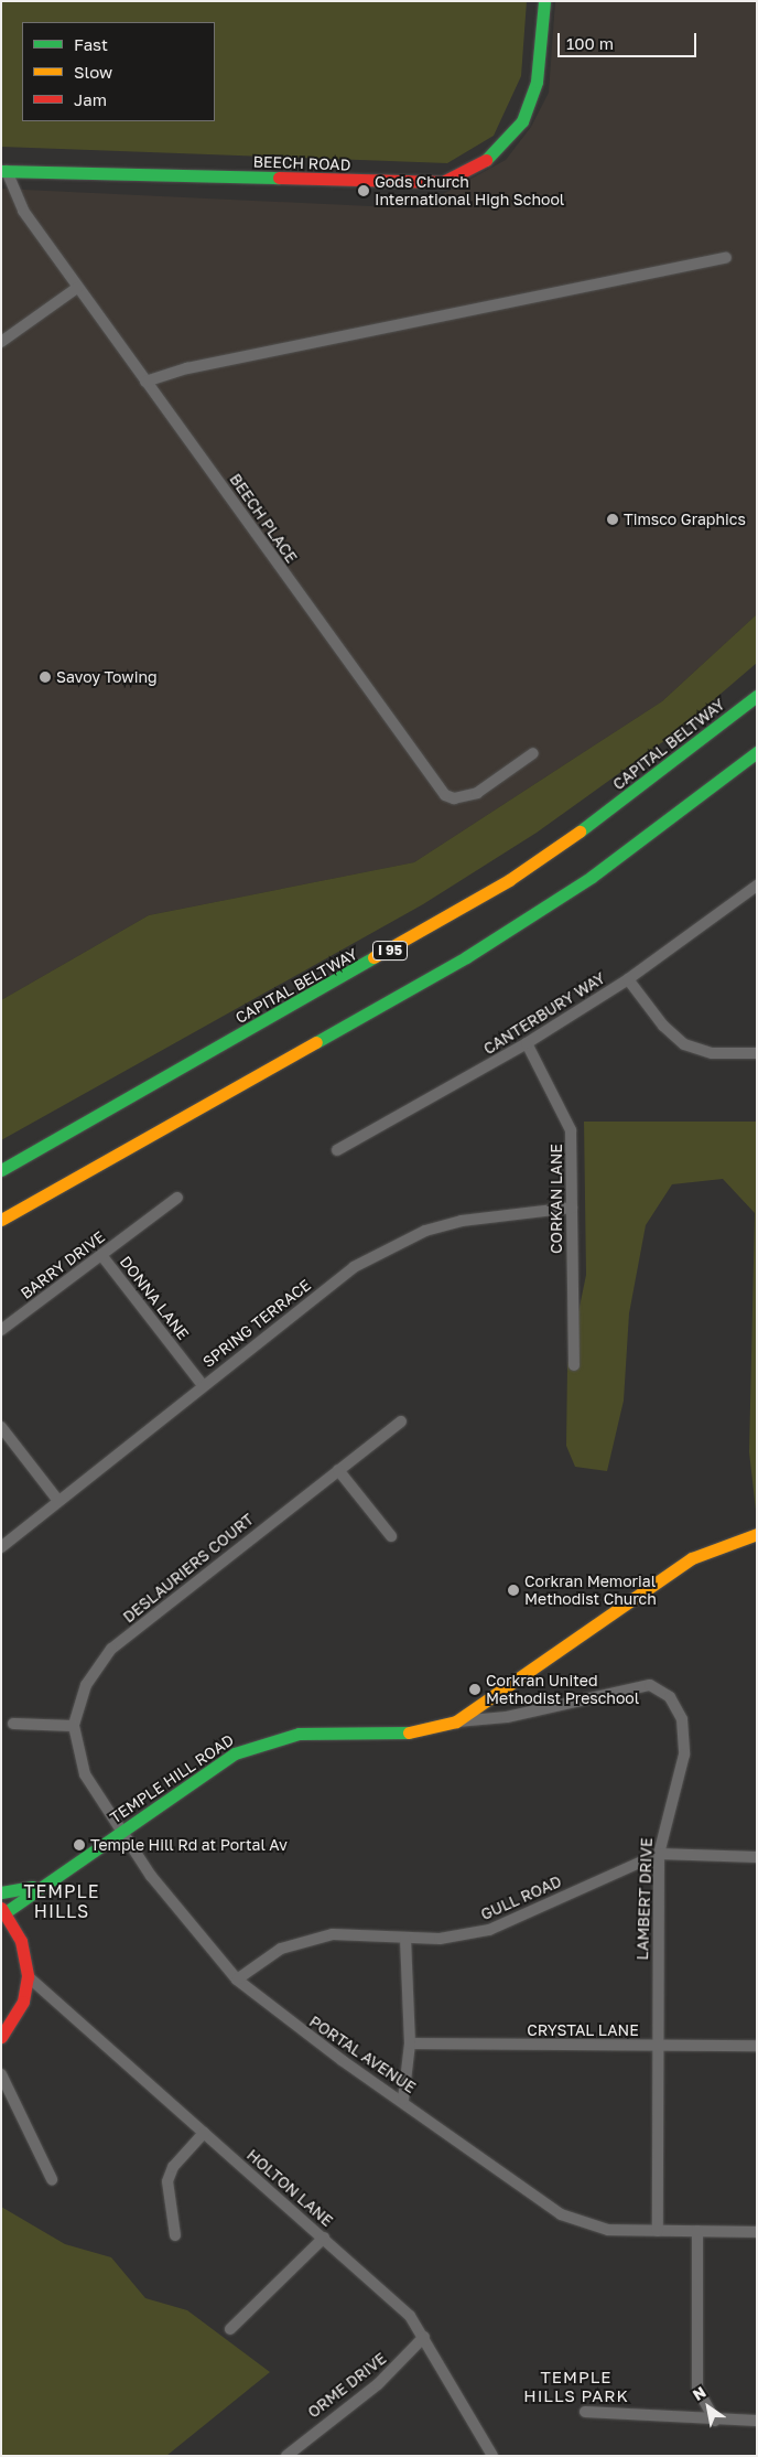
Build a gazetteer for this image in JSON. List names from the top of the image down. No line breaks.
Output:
{"streets":{"main road":["BEECH ROAD","CAPITAL BELTWAY","I 95","TEMPLE HILL ROAD"],"street":["BEECH PLACE","CANTERBURY WAY","CORKAN LANE","BARRY DRIVE","DONNA LANE","SPRING TERRACE","DESLAURIERS COURT","GULL ROAD","LAMBERT DRIVE","CRYSTAL LANE","PORTAL AVENUE","HOLTON LANE","ORME DRIVE"]},"crossings":[["BEECH ROAD","BEECH PLACE"],["CANTERBURY WAY","CORKAN LANE"],["CORKAN LANE","SPRING TERRACE"],["BARRY DRIVE","DONNA LANE"],["DONNA LANE","SPRING TERRACE"],["DESLAURIERS COURT","PORTAL AVENUE"],["TEMPLE HILL ROAD","LAMBERT DRIVE"],["TEMPLE HILL ROAD","PORTAL AVENUE"],["GULL ROAD","LAMBERT DRIVE"],["GULL ROAD","PORTAL AVENUE"],["LAMBERT DRIVE","CRYSTAL LANE"],["LAMBERT DRIVE","PORTAL AVENUE"],["HOLTON LANE","ORME DRIVE"]],"districts":["TEMPLE HILLS","TEMPLE HILLS PARK"],"places":["Gods Church International High School","Timsco Graphics","Savoy Towing","Corkran Memorial Methodist Church","Corkran United Methodist Preschool","Temple Hill Rd at Portal Av"],"legend":["Fast","Slow","Jam"],"scale_bar":"100 m","north":"top left"}
